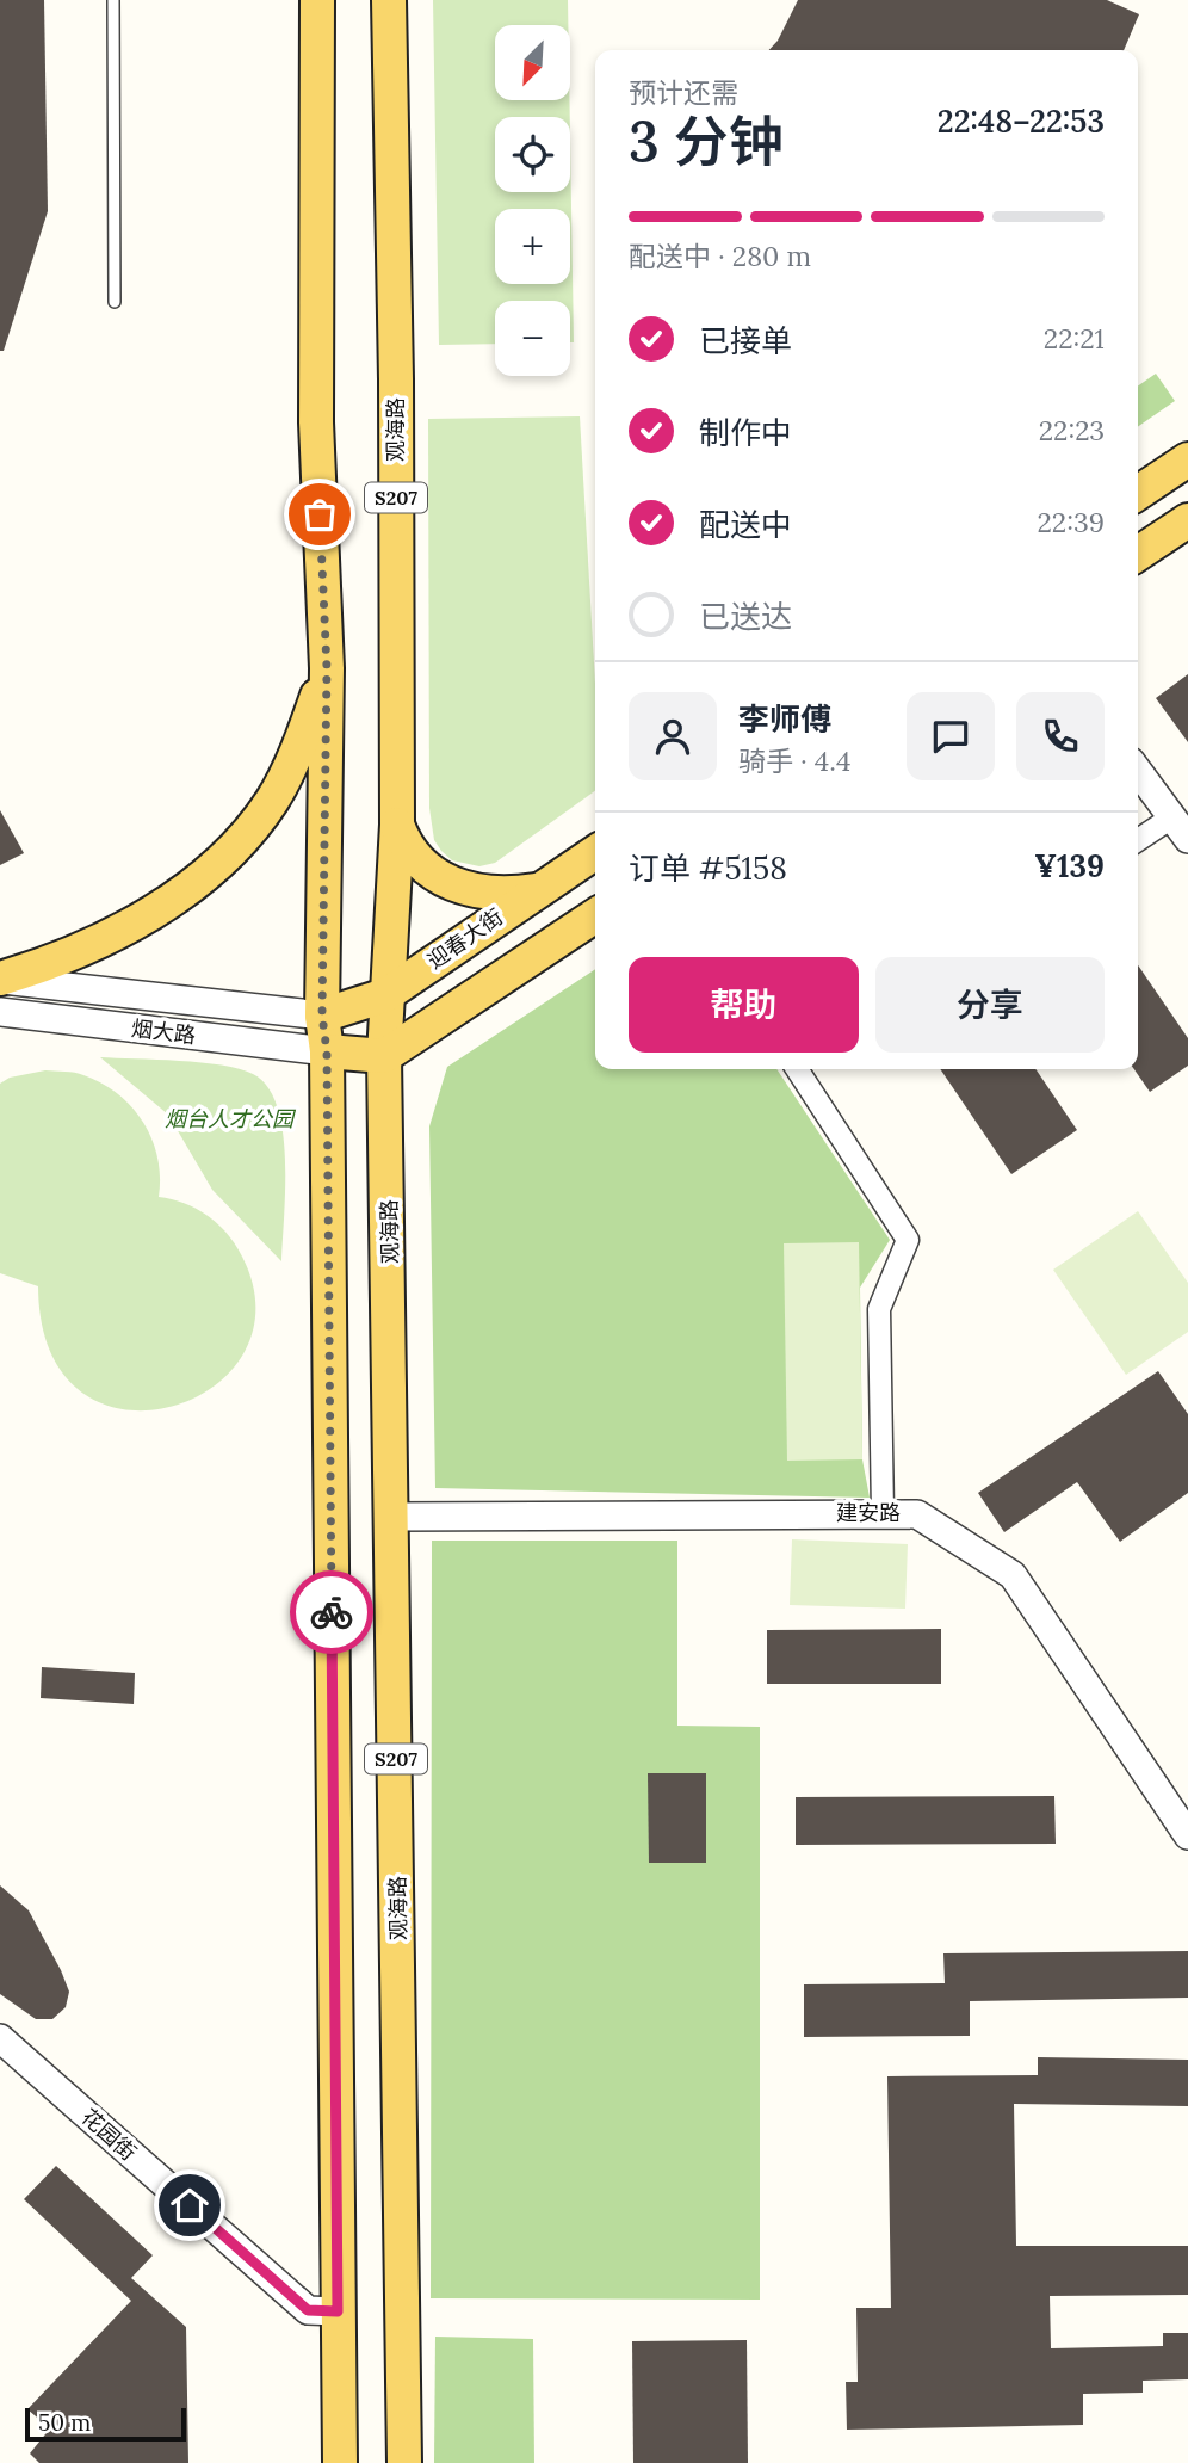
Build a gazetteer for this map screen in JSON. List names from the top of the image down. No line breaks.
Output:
{"streets":{"main road":["观海路","S207","迎春大街"],"street":["烟大路","建安路","花园街"]},"crossings":[["观海路","迎春大街"],["观海路","建安路"],["迎春大街","烟大路"]],"parks":["烟台人才公园"],"scale_bar":"50 m","north":"bottom left","page":{"map_buttons":["+","−"],"heading":["3 分钟","预计还需","22:48–22:53"],"panel":["李师傅","骑手 · 4.4","订单 #5158","¥139"],"bar":"配送中 · 280 m","list":[["已接单","22:21"],["制作中","22:23"],["配送中","22:39"],"已送达"],"buttons":["帮助","分享"],"scale":"50 m"}}
